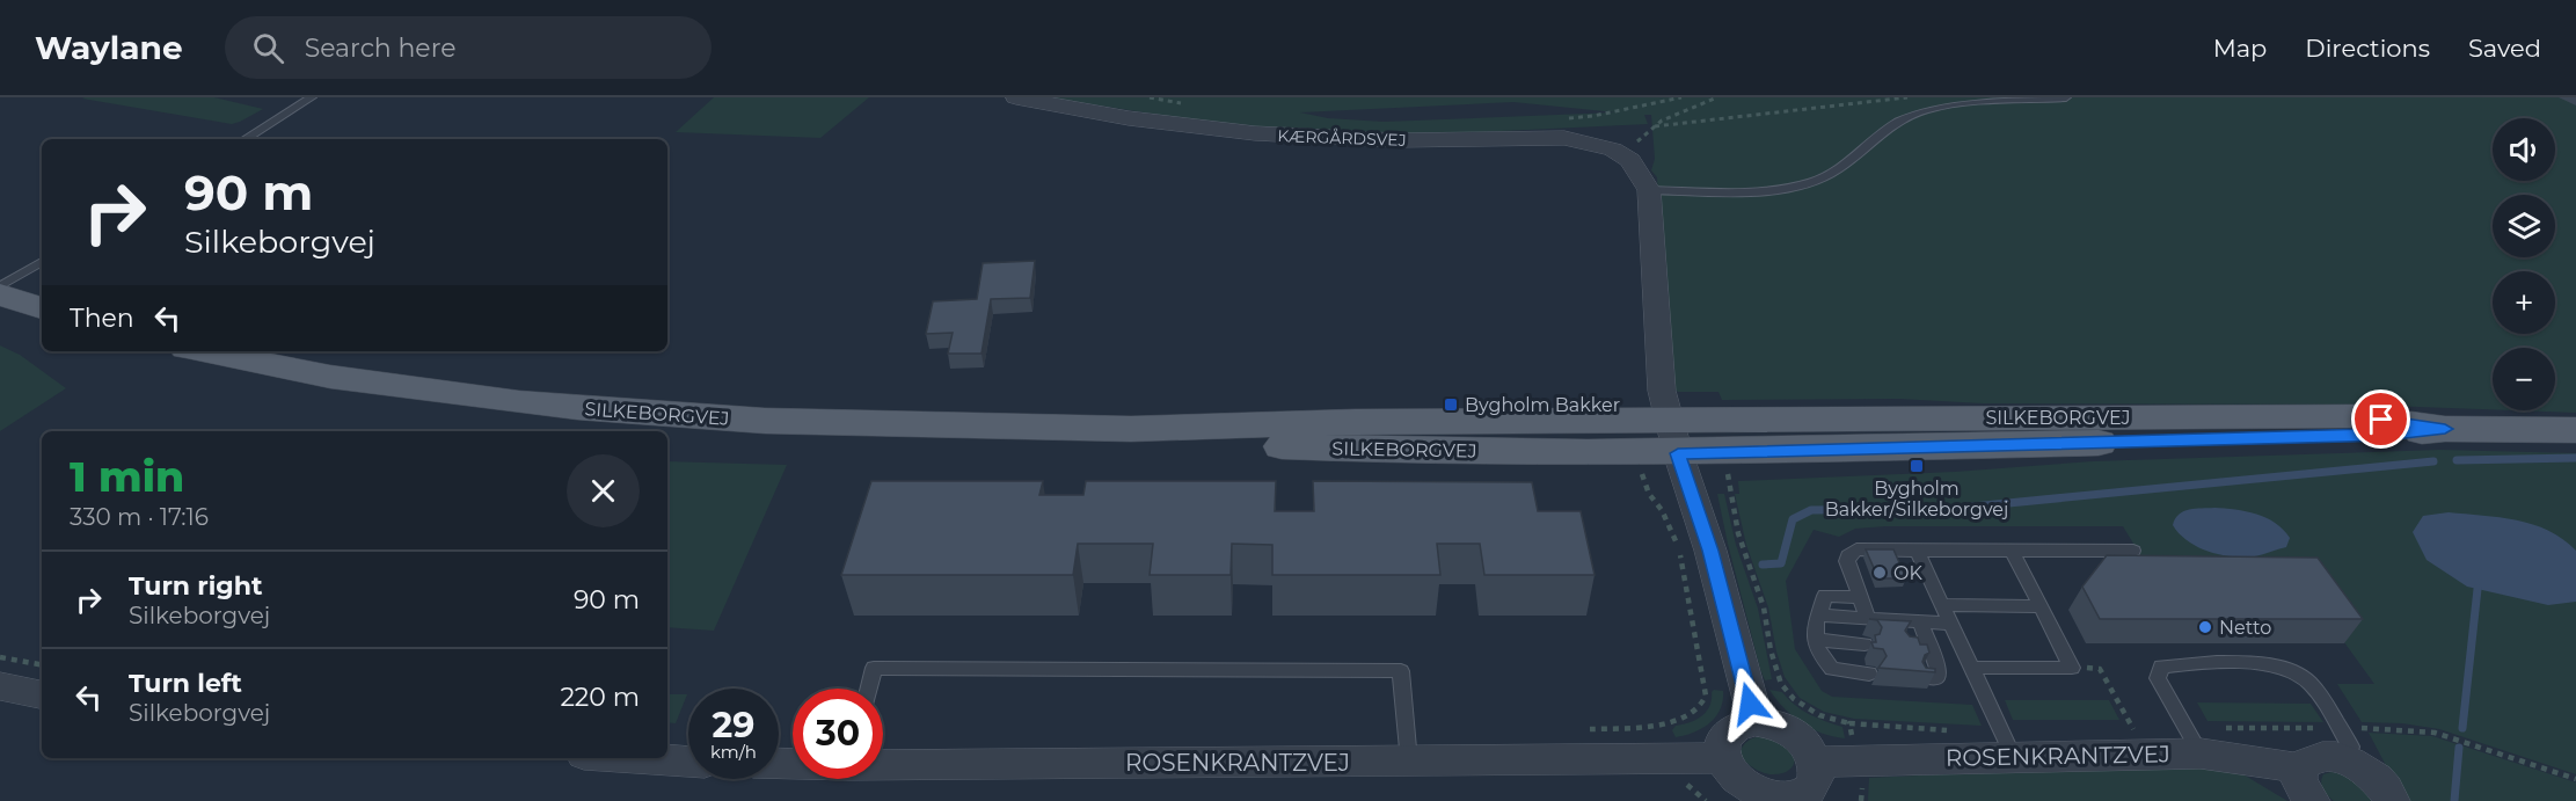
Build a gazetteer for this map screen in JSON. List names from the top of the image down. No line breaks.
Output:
{"streets":{"main road":["SILKEBORGVEJ"],"street":["KÆRGÅRDSVEJ","ROSENKRANTZVEJ"]},"places":{"transit":["Bygholm Bakker","Bygholm Bakker/Silkeborgvej"],"other":["OK","Netto"]},"page":{"header":"Waylane","search":"Search here","nav":["Map","Directions","Saved"],"map_buttons":["+","−"],"turn":["90 m","Silkeborgvej"],"then":"Then","heading":["1 min","330 m · 17:16"],"list":[{"name":"Turn right","note":"Silkeborgvej","value":"90 m"},{"name":"Turn left","note":"Silkeborgvej","value":"220 m"}],"speed":"29 km/h","limit":"30"}}
